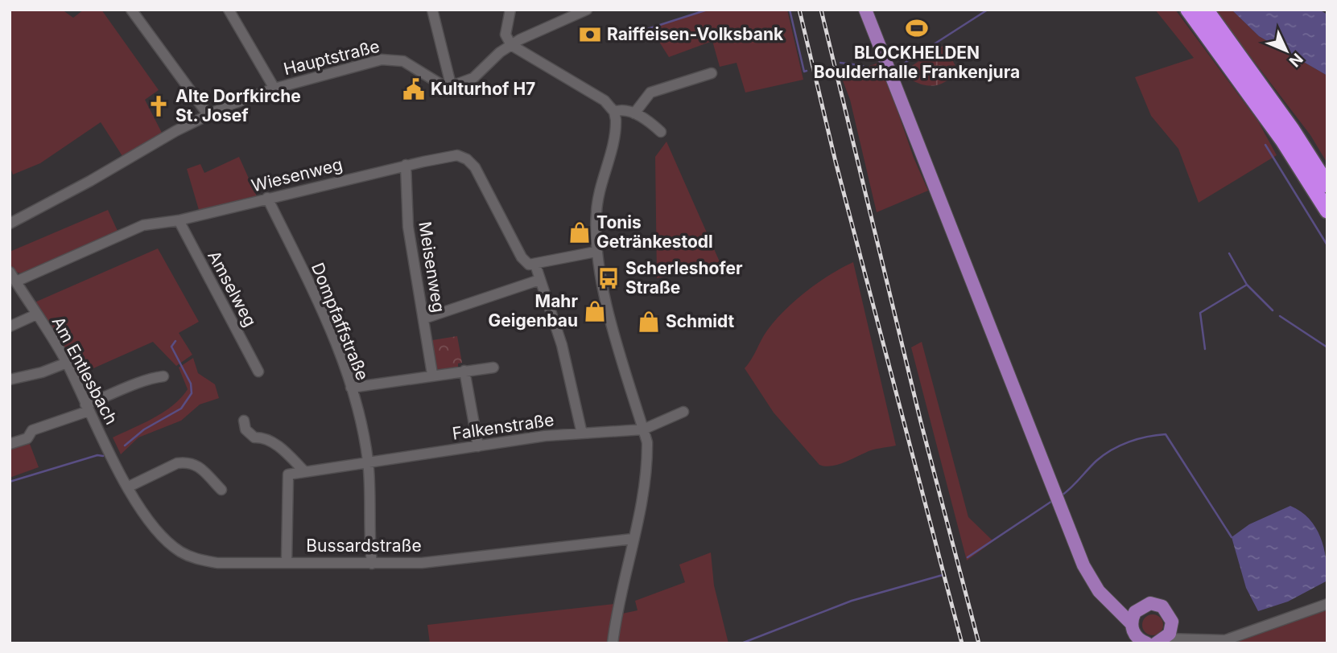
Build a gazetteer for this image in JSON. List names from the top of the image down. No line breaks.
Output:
{"streets":{"street":["Hauptstraße","Wiesenweg","Meisenweg","Amselweg","Dompfaffstraße","Am Entlesbach","Falkenstraße","Bussardstraße"]},"crossings":[["Wiesenweg","Meisenweg"],["Wiesenweg","Amselweg"],["Wiesenweg","Dompfaffstraße"],["Wiesenweg","Am Entlesbach"],["Dompfaffstraße","Falkenstraße"],["Dompfaffstraße","Bussardstraße"],["Am Entlesbach","Bussardstraße"]],"places":{"sports":["BLOCKHELDEN Boulderhalle Frankenjura"],"bank":["Raiffeisen-Volksbank"],"public building":["Kulturhof H7"],"church":["Alte Dorfkirche St. Josef"],"shop":["Tonis Getränkestodl","Mahr Geigenbau","Schmidt"],"bus stop":["Scherleshofer Straße"]},"north":"bottom right"}
